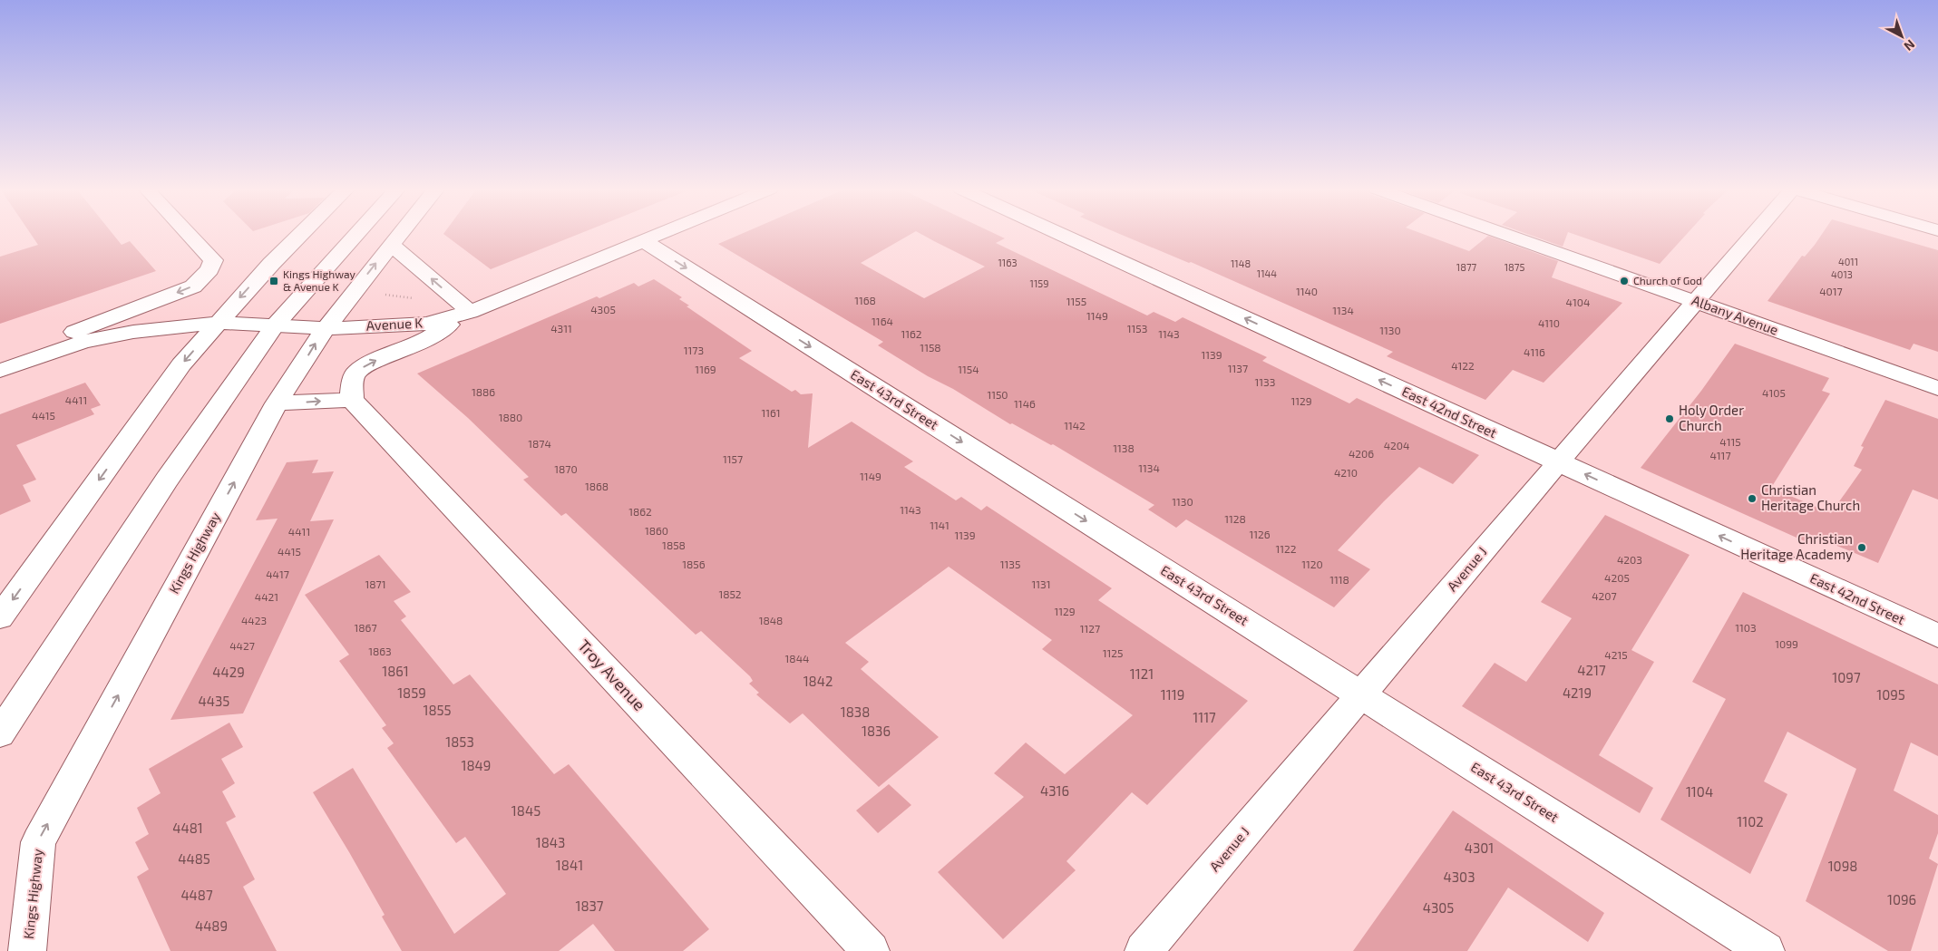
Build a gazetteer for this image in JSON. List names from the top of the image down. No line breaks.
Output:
{"streets":{"street":["Albany Avenue","Avenue K","East 43rd Street","East 42nd Street","Kings Highway","Avenue J","Troy Avenue"]},"crossings":[["Albany Avenue","Avenue J"],["Avenue K","East 43rd Street"],["Avenue K","Kings Highway"],["East 43rd Street","Avenue J"],["East 42nd Street","Avenue J"]],"one_way":["East 43rd Street","East 42nd Street"],"places":{"transit":["Kings Highway & Avenue K"],"other":["Church of God","Holy Order Church","Christian Heritage Church","Christian Heritage Academy"]},"house_numbers":["4011","1163","1148","1877","1875","1144","4013","1159","1140","4017","1168","1155","4104","4305","1134","1149","1164","4110","4311","1153","1130","1162","1143","1158","1173","4116","1139","4122","1137","1169","1154","1133","1886","4105","1150","4411","1129","1146","1161","4415","1880","1142","4115","1874","4204","1138","4206","4117","1157","1134","1870","4210","1149","1868","1130","1143","1862","1128","1141","1860","4411","1126","1139","1858","1122","4415","4203","1856","1135","1120","4417","4205","1118","1871","1131","1852","4207","4421","1129","4423","1848","1867","1103","1127","1099","4427","1863","1125","4215","1844","4217","1861","4429","1121","1097","1842","1859","4219","1119","1095","4435","1855","1838","1117","1836","1853","1849","4316","1104","1845","1102","4481","1843","4301","4485","1841","1098","4303","4487","1096","1837","4305","4489"],"north":"bottom right"}
